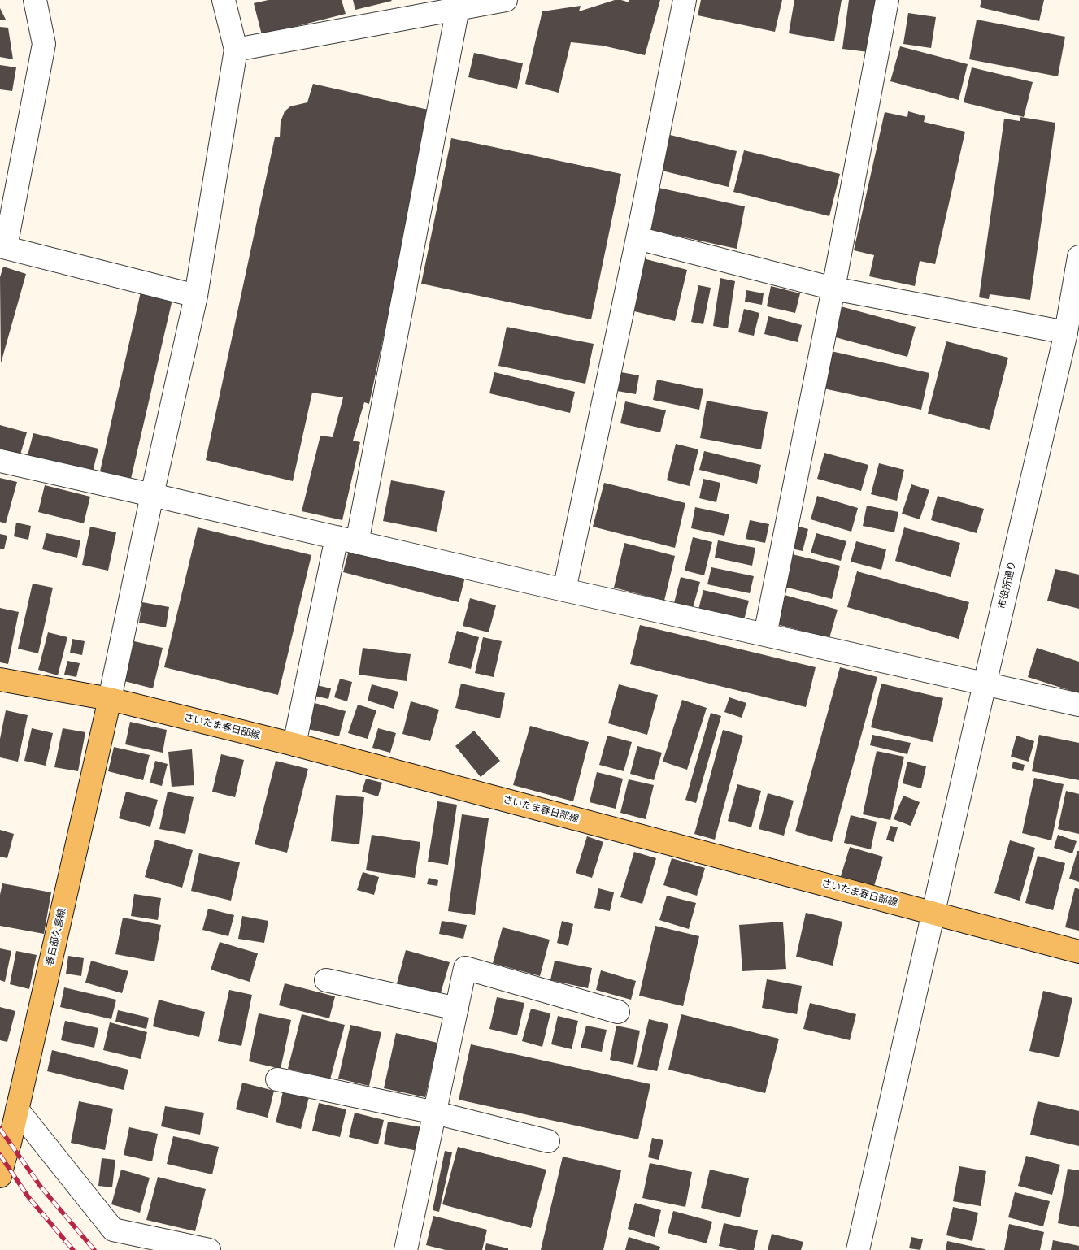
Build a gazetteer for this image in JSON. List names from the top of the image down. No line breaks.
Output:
{"streets":{"main road":["さいたま春日部線","春日部久喜線"],"street":["市役所通り"]},"crossings":[["市役所通り","さいたま春日部線"],["さいたま春日部線","春日部久喜線"]]}
